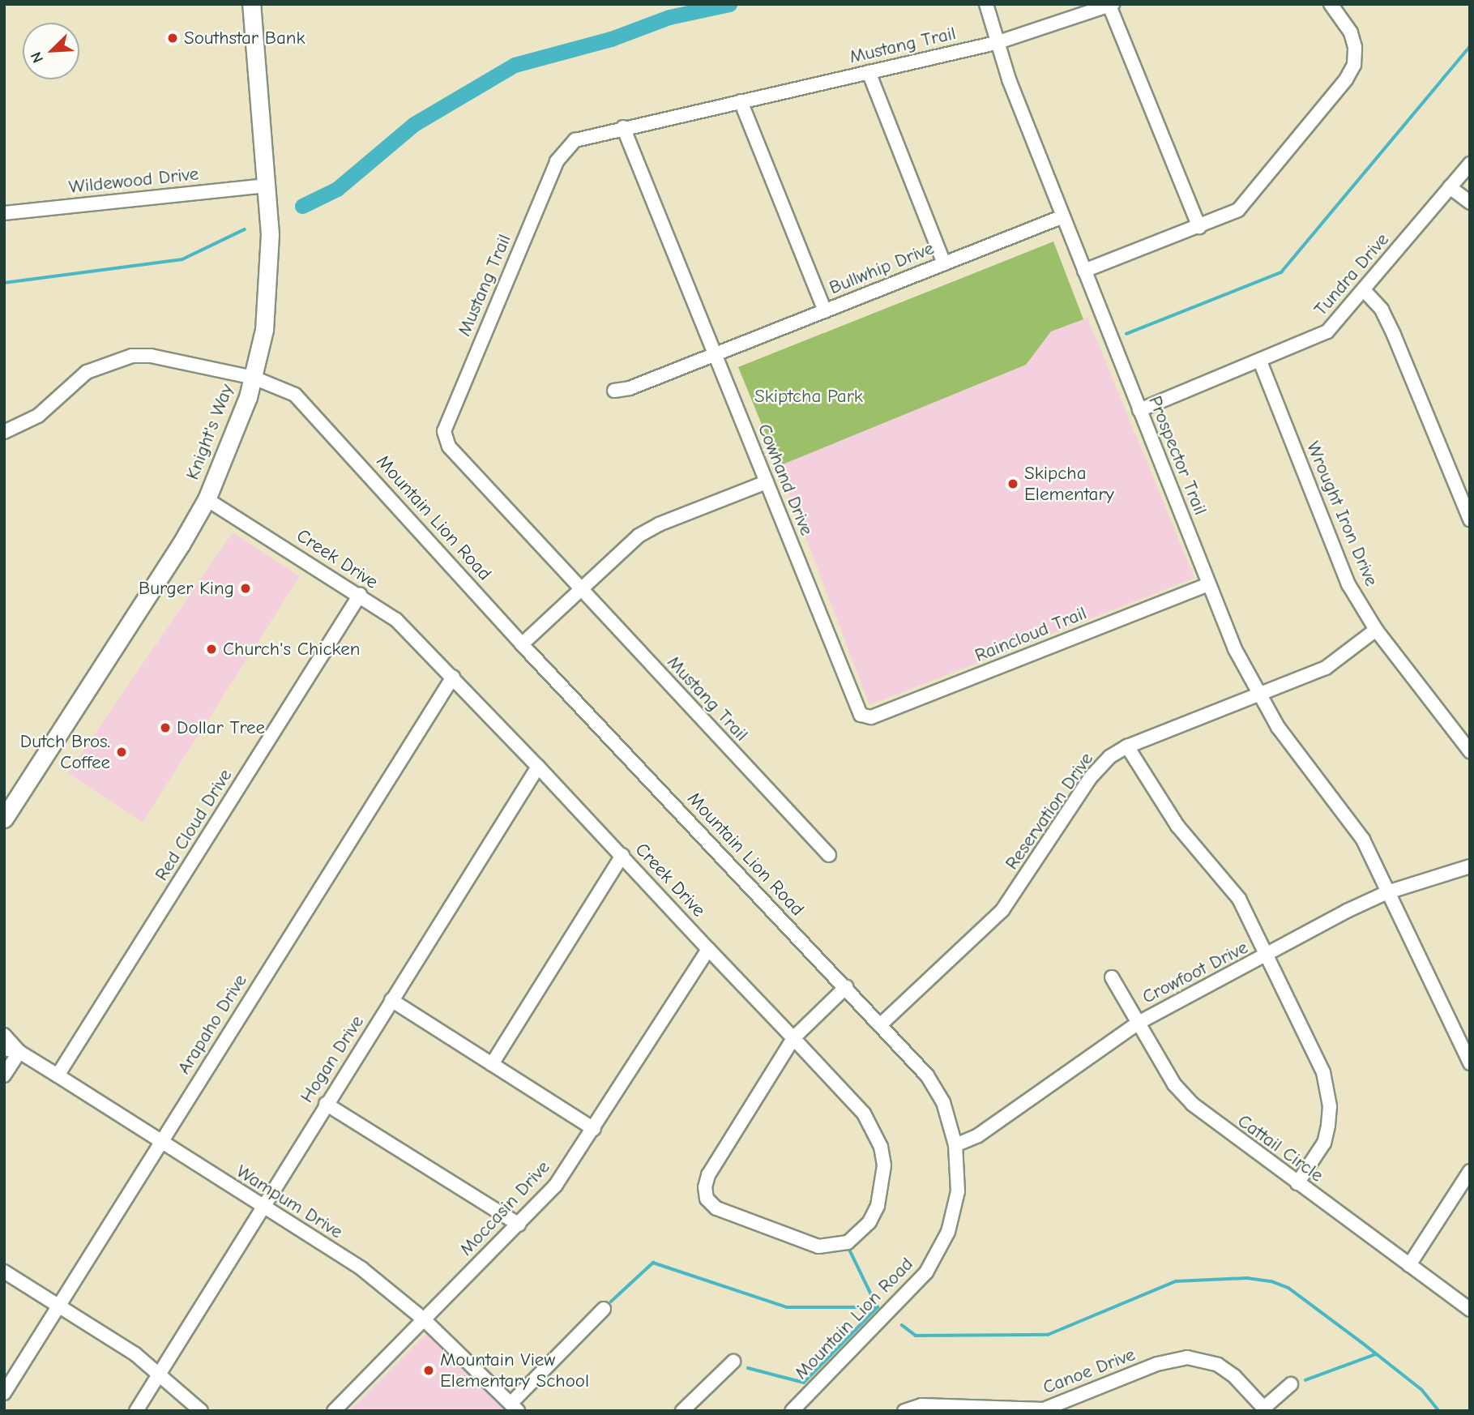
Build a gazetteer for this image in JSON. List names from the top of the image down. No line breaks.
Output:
{"streets":{"main road":["Knight's Way"],"street":["Mustang Trail","Wildewood Drive","Bullwhip Drive","Tundra Drive","Prospector Trail","Cowhand Drive","Wrought Iron Drive","Mountain Lion Road","Creek Drive","Raincloud Trail","Reservation Drive","Red Cloud Drive","Crowfoot Drive","Arapaho Drive","Hogan Drive","Cattail Circle","Wampum Drive","Moccasin Drive","Canoe Drive"]},"crossings":[["Mustang Trail","Prospector Trail"],["Mustang Trail","Cowhand Drive"],["Wildewood Drive","Knight's Way"],["Bullwhip Drive","Prospector Trail"],["Bullwhip Drive","Cowhand Drive"],["Tundra Drive","Prospector Trail"],["Tundra Drive","Wrought Iron Drive"],["Knight's Way","Mountain Lion Road"],["Knight's Way","Creek Drive"],["Prospector Trail","Raincloud Trail"],["Prospector Trail","Reservation Drive"],["Prospector Trail","Crowfoot Drive"],["Cowhand Drive","Raincloud Trail"],["Wrought Iron Drive","Reservation Drive"],["Mountain Lion Road","Reservation Drive"],["Mountain Lion Road","Crowfoot Drive"],["Creek Drive","Red Cloud Drive"],["Creek Drive","Arapaho Drive"],["Creek Drive","Hogan Drive"],["Creek Drive","Moccasin Drive"],["Red Cloud Drive","Wampum Drive"],["Crowfoot Drive","Cattail Circle"],["Arapaho Drive","Wampum Drive"],["Hogan Drive","Wampum Drive"],["Wampum Drive","Moccasin Drive"]],"parks":["Skiptcha Park"],"places":["Southstar Bank","Skipcha Elementary","Burger King","Church's Chicken","Dollar Tree","Dutch Bros. Coffee","Mountain View Elementary School"],"north":"bottom left"}
